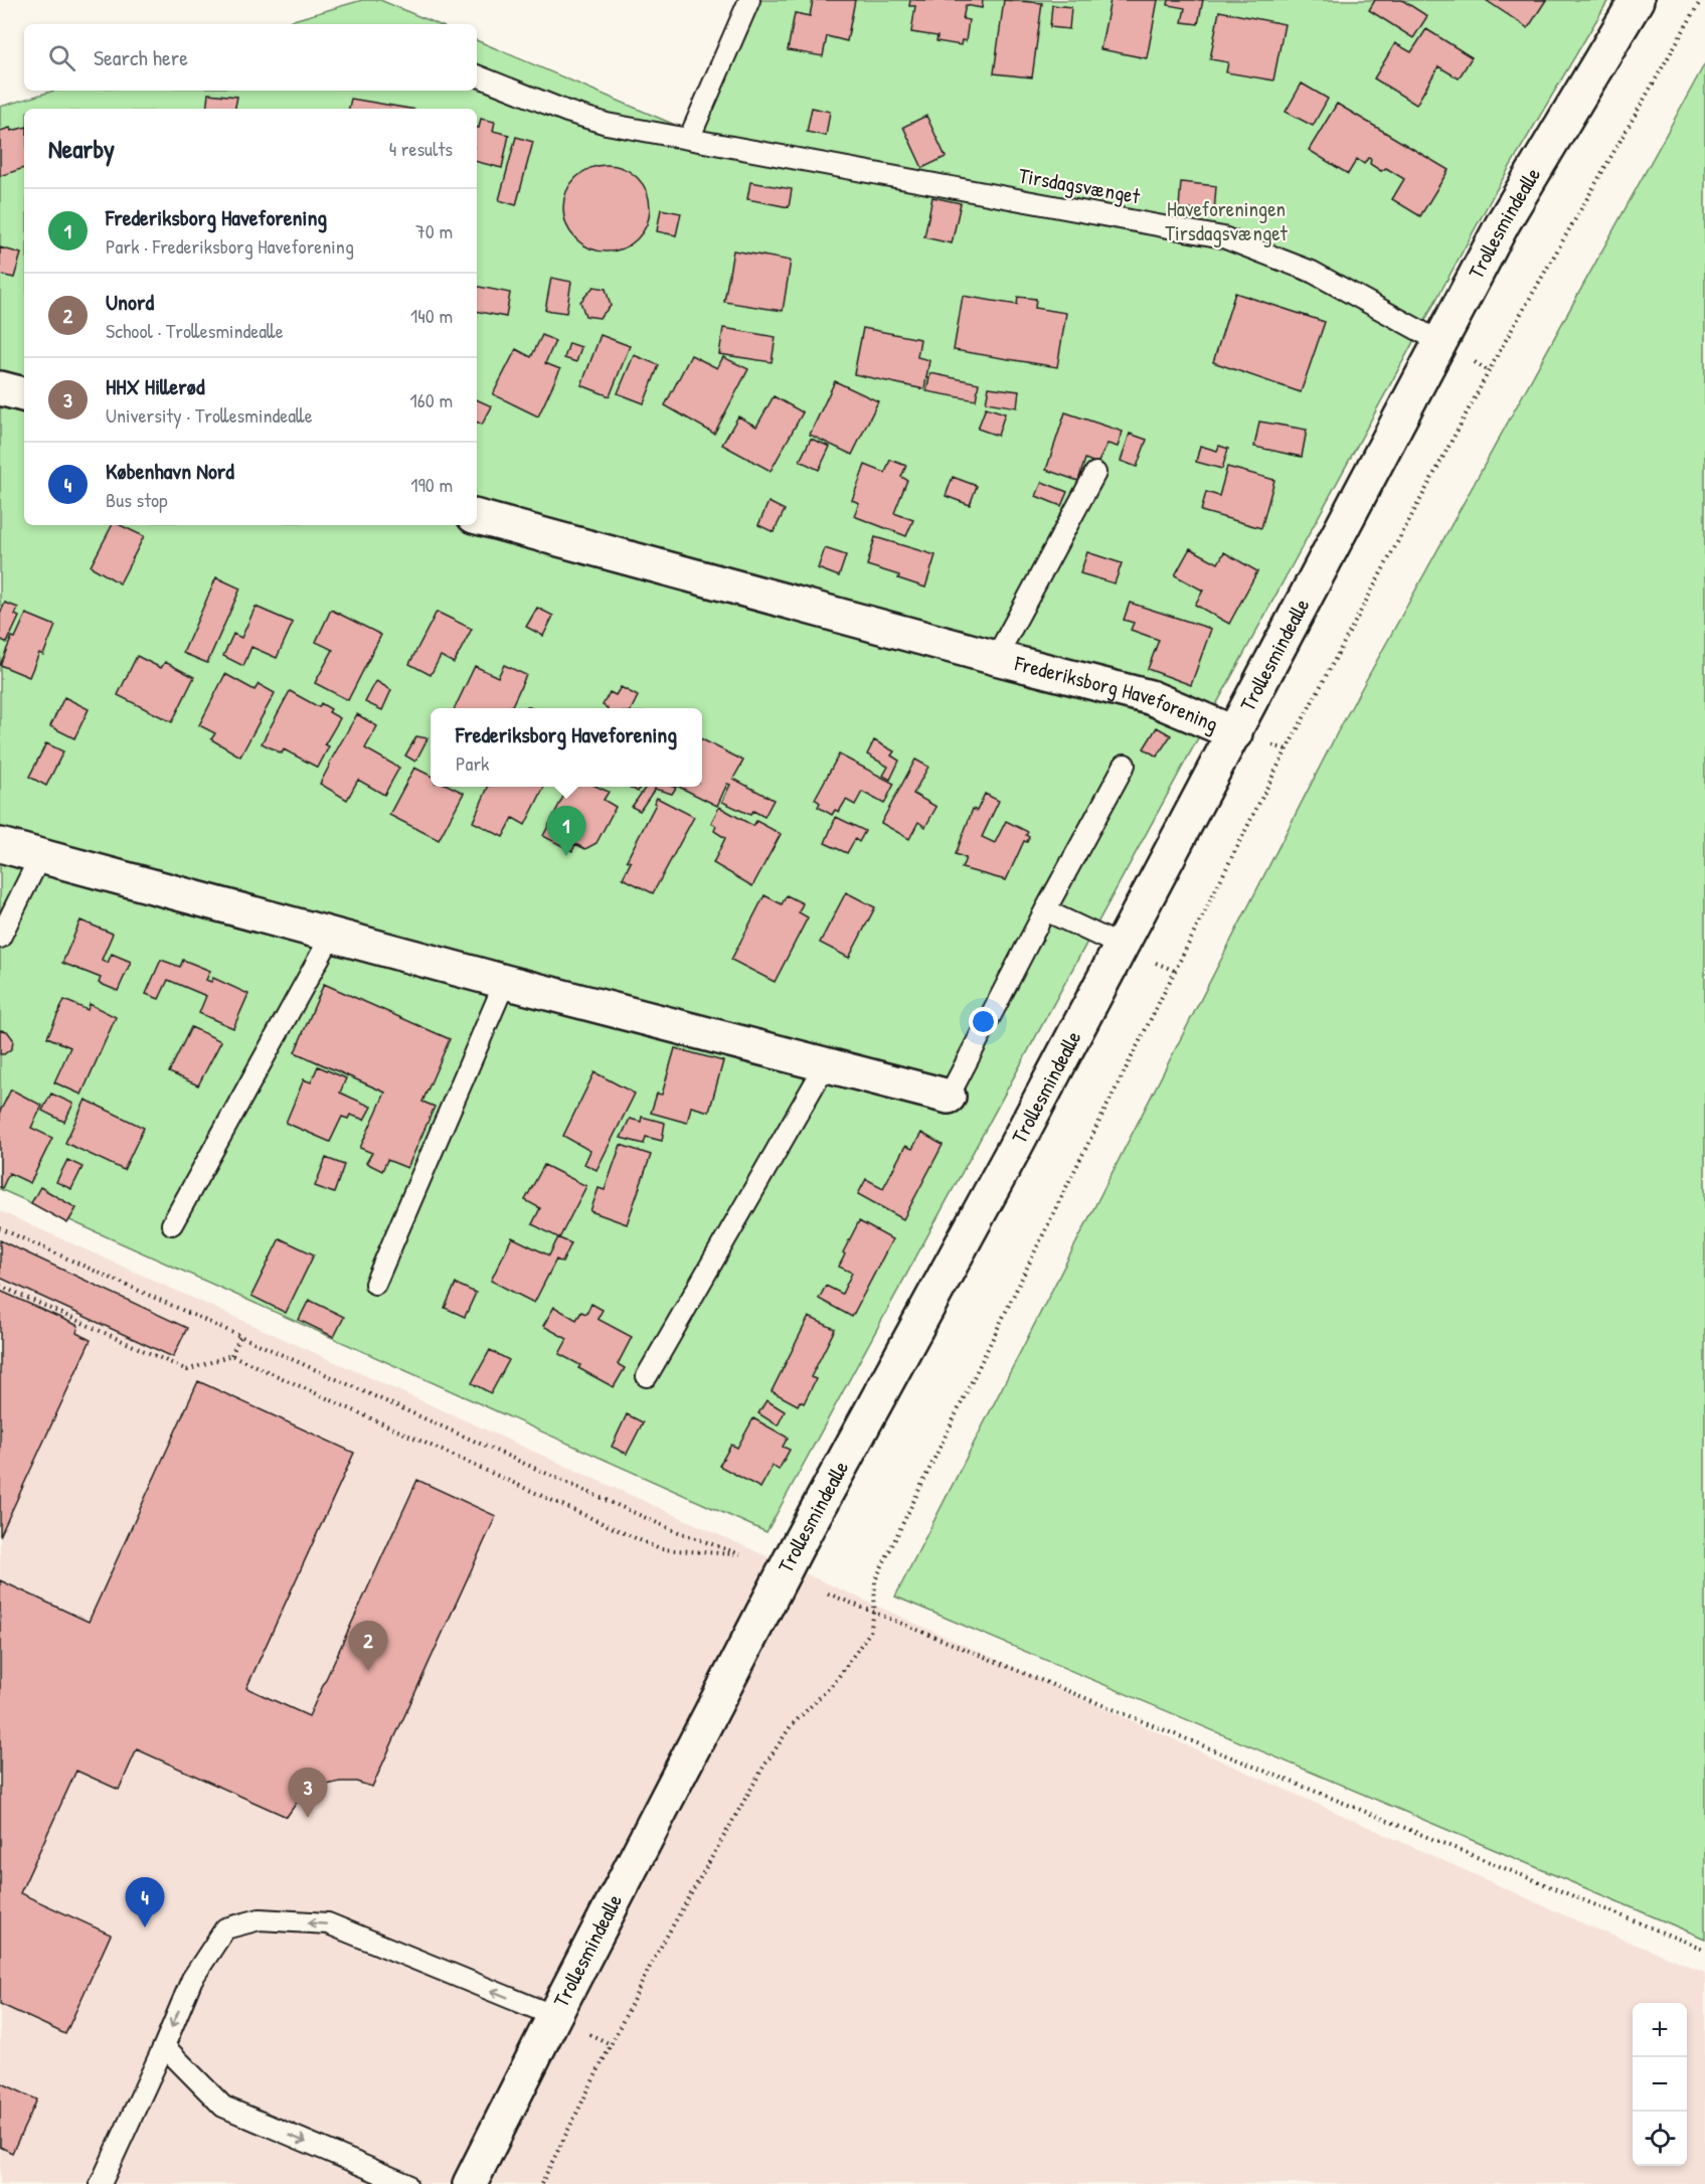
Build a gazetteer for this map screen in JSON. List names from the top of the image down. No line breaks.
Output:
{"streets":{"street":["Trollesmindealle","Frederiksborg Haveforening"],"lane":["Tirsdagsvænget"]},"crossings":[["Tirsdagsvænget","Trollesmindealle"],["Trollesmindealle","Frederiksborg Haveforening"]],"parks":["Haveforeningen Tirsdagsvænget"],"page":{"search":"Search here","heading":["Nearby","4 results"],"list":[{"mark":"1","name":"Frederiksborg Haveforening","note":"Park · Frederiksborg Haveforening","value":"70 m"},{"mark":"2","name":"Unord","note":"School · Trollesmindealle","value":"140 m"},{"mark":"3","name":"HHX Hillerød","note":"University · Trollesmindealle","value":"160 m"},{"mark":"4","name":"København Nord","note":"Bus stop","value":"190 m"}],"popup":["Frederiksborg Haveforening","Park"],"pins":["1","2","3","4"],"map_buttons":["+","−"]}}
